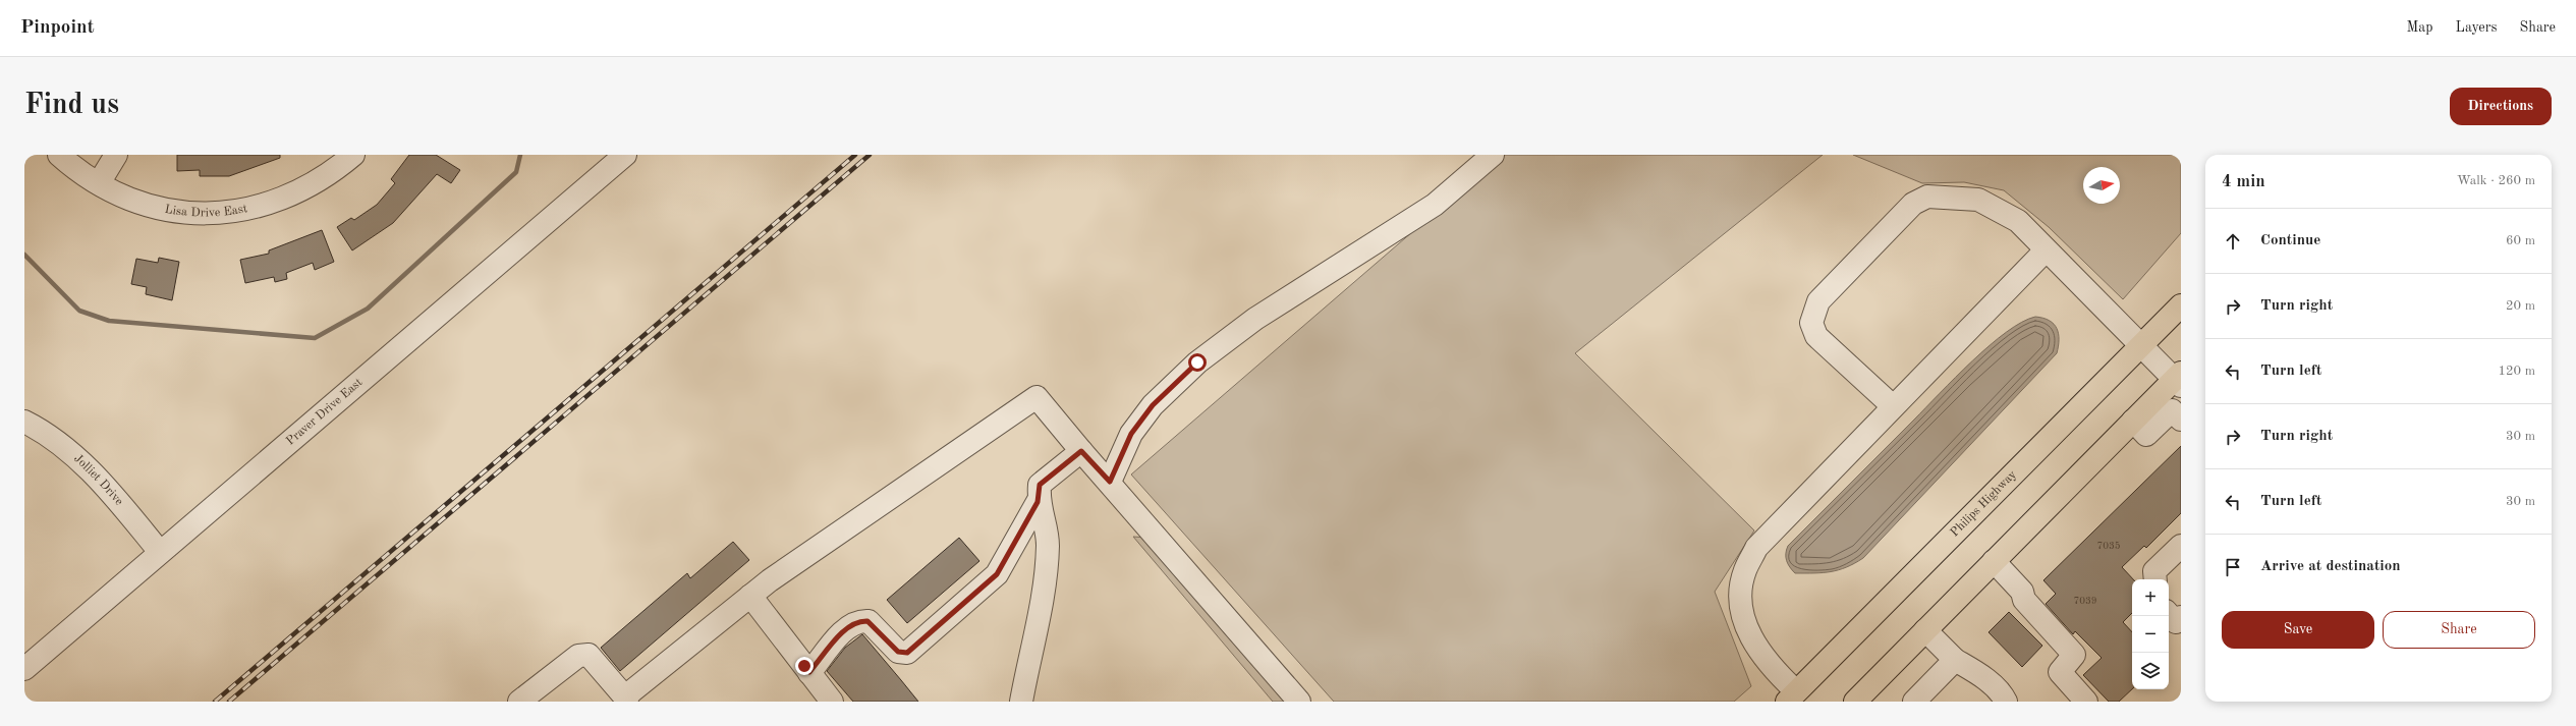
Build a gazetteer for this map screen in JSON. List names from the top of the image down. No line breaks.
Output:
{"streets":{"main road":["Philips Highway"],"street":["Lisa Drive East","Praver Drive East","Jolliet Drive"]},"crossings":[["Praver Drive East","Jolliet Drive"]],"house_numbers":["7035","7039"],"north":"right","page":{"header":"Pinpoint","nav":["Map","Layers","Share"],"buttons":["Directions",["Save","Share"]],"title":"Find us","heading":["4 min","Walk · 260 m"],"list":[["Continue","60 m"],["Turn right","20 m"],["Turn left","120 m"],["Turn right","30 m"],["Turn left","30 m"],"Arrive at destination"],"map_buttons":["+","−"]}}
